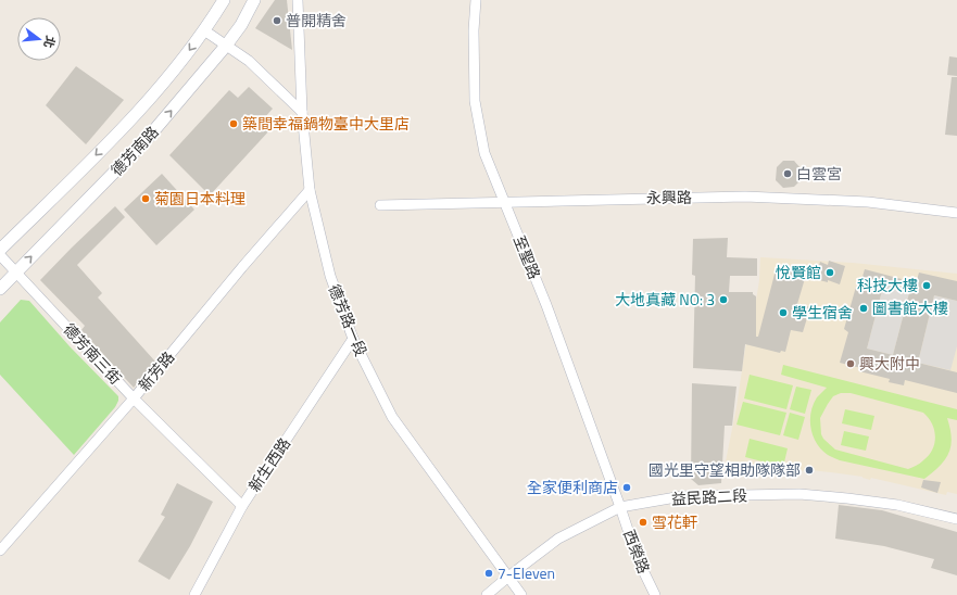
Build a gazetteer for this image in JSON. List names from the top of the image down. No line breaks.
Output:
{"streets":{"street":["德芳南路","永興路","至聖路","德芳路一段","德芳南三街","新芳路","新生西路","益民路二段","西榮路"]},"crossings":[["德芳南路","德芳南三街"],["永興路","至聖路"],["至聖路","益民路二段"],["至聖路","西榮路"],["德芳路一段","新芳路"],["德芳路一段","新生西路"],["德芳路一段","益民路二段"],["德芳南三街","新芳路"],["德芳南三街","新生西路"],["益民路二段","西榮路"]],"places":["普開精舍","築間幸福鍋物臺中大里店","白雲宮","菊園日本料理","悅賢館","科技大樓","大地真藏 NO: 3","圖書館大樓","學生宿舍","興大附中","國光里守望相助隊隊部","全家便利商店","雪花軒","7-Eleven"],"north":"right"}
